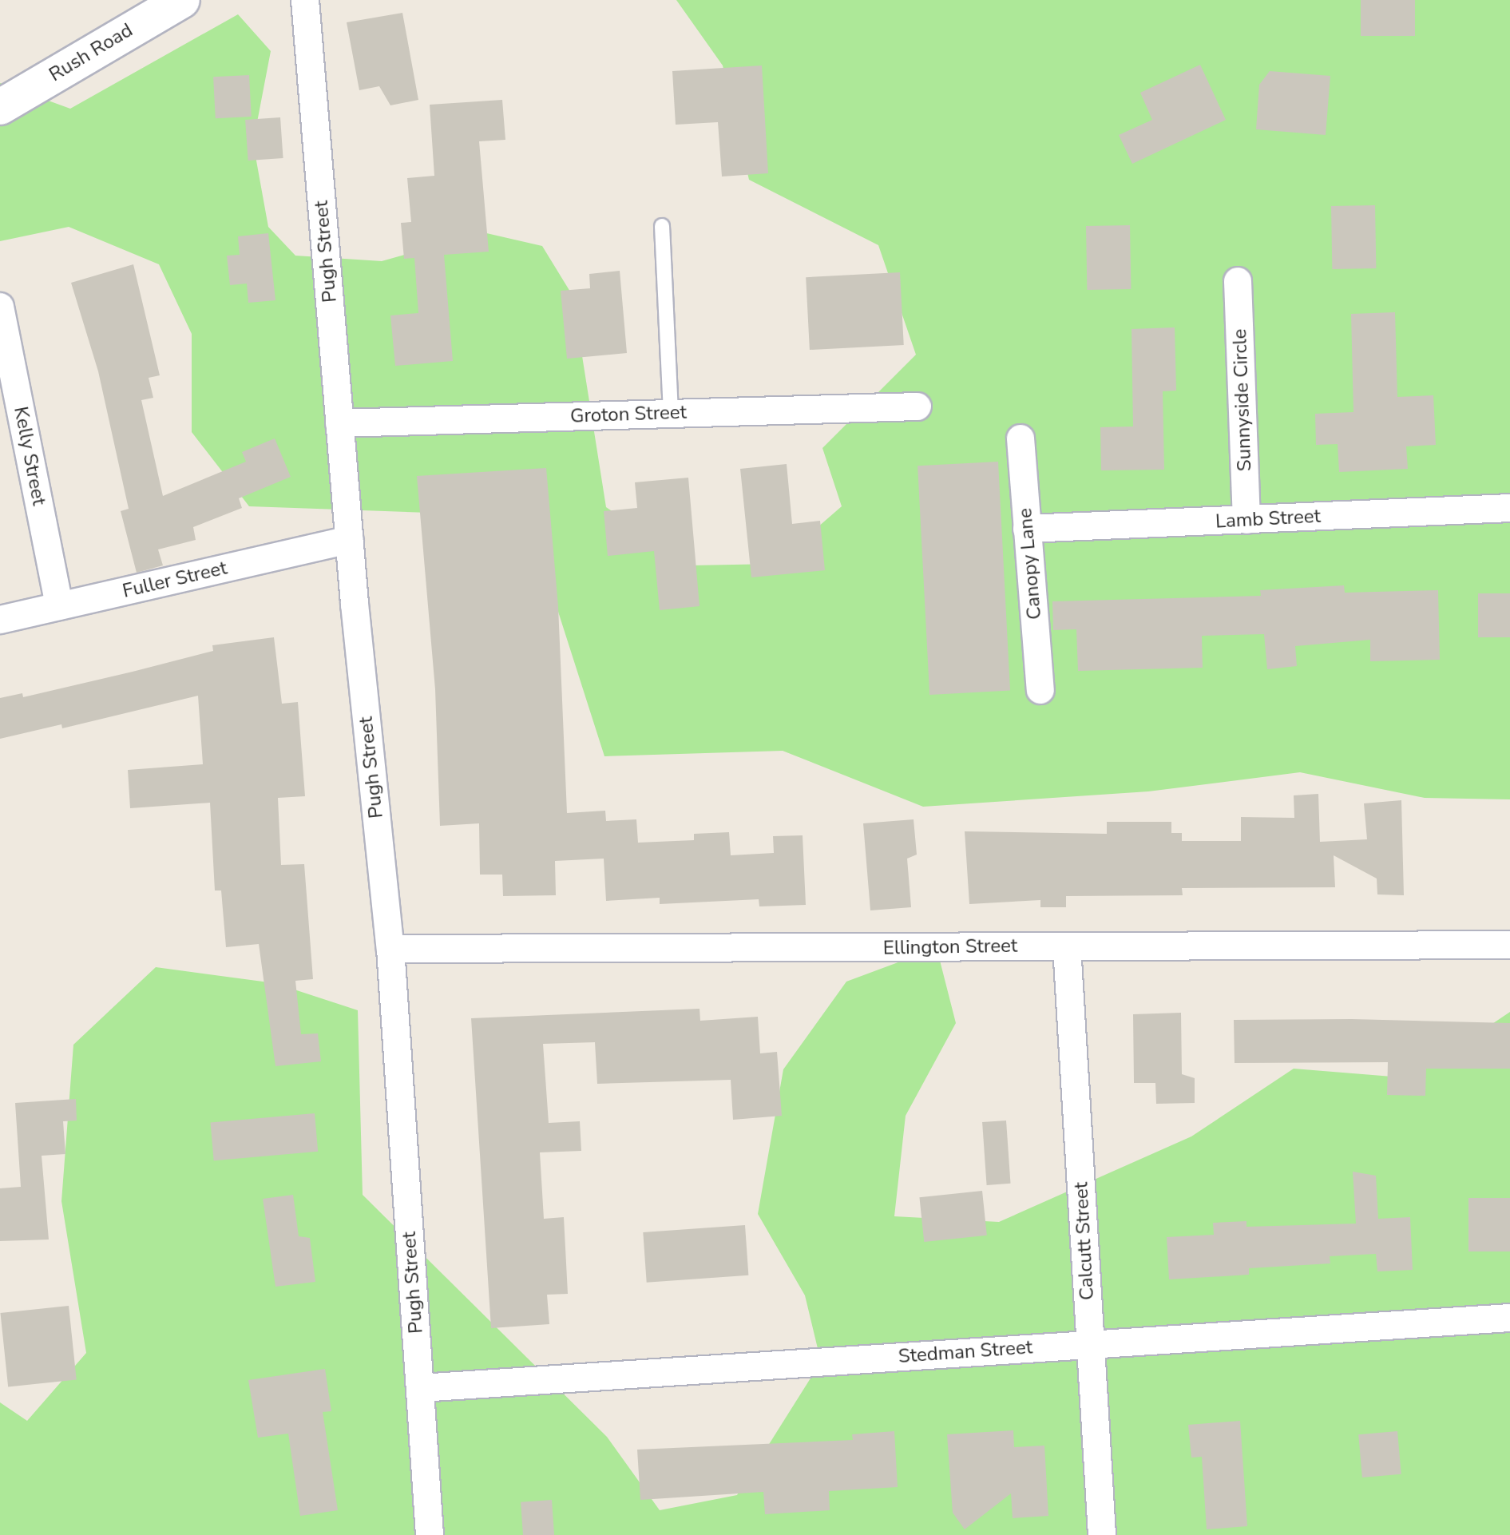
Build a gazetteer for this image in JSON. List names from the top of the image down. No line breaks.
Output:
{"streets":{"street":["Rush Road","Pugh Street","Sunnyside Circle","Groton Street","Kelly Street","Lamb Street","Canopy Lane","Fuller Street","Ellington Street","Calcutt Street","Stedman Street"]},"crossings":[["Pugh Street","Groton Street"],["Pugh Street","Fuller Street"],["Pugh Street","Ellington Street"],["Pugh Street","Stedman Street"],["Sunnyside Circle","Lamb Street"],["Kelly Street","Fuller Street"],["Lamb Street","Canopy Lane"],["Ellington Street","Calcutt Street"],["Calcutt Street","Stedman Street"]]}
